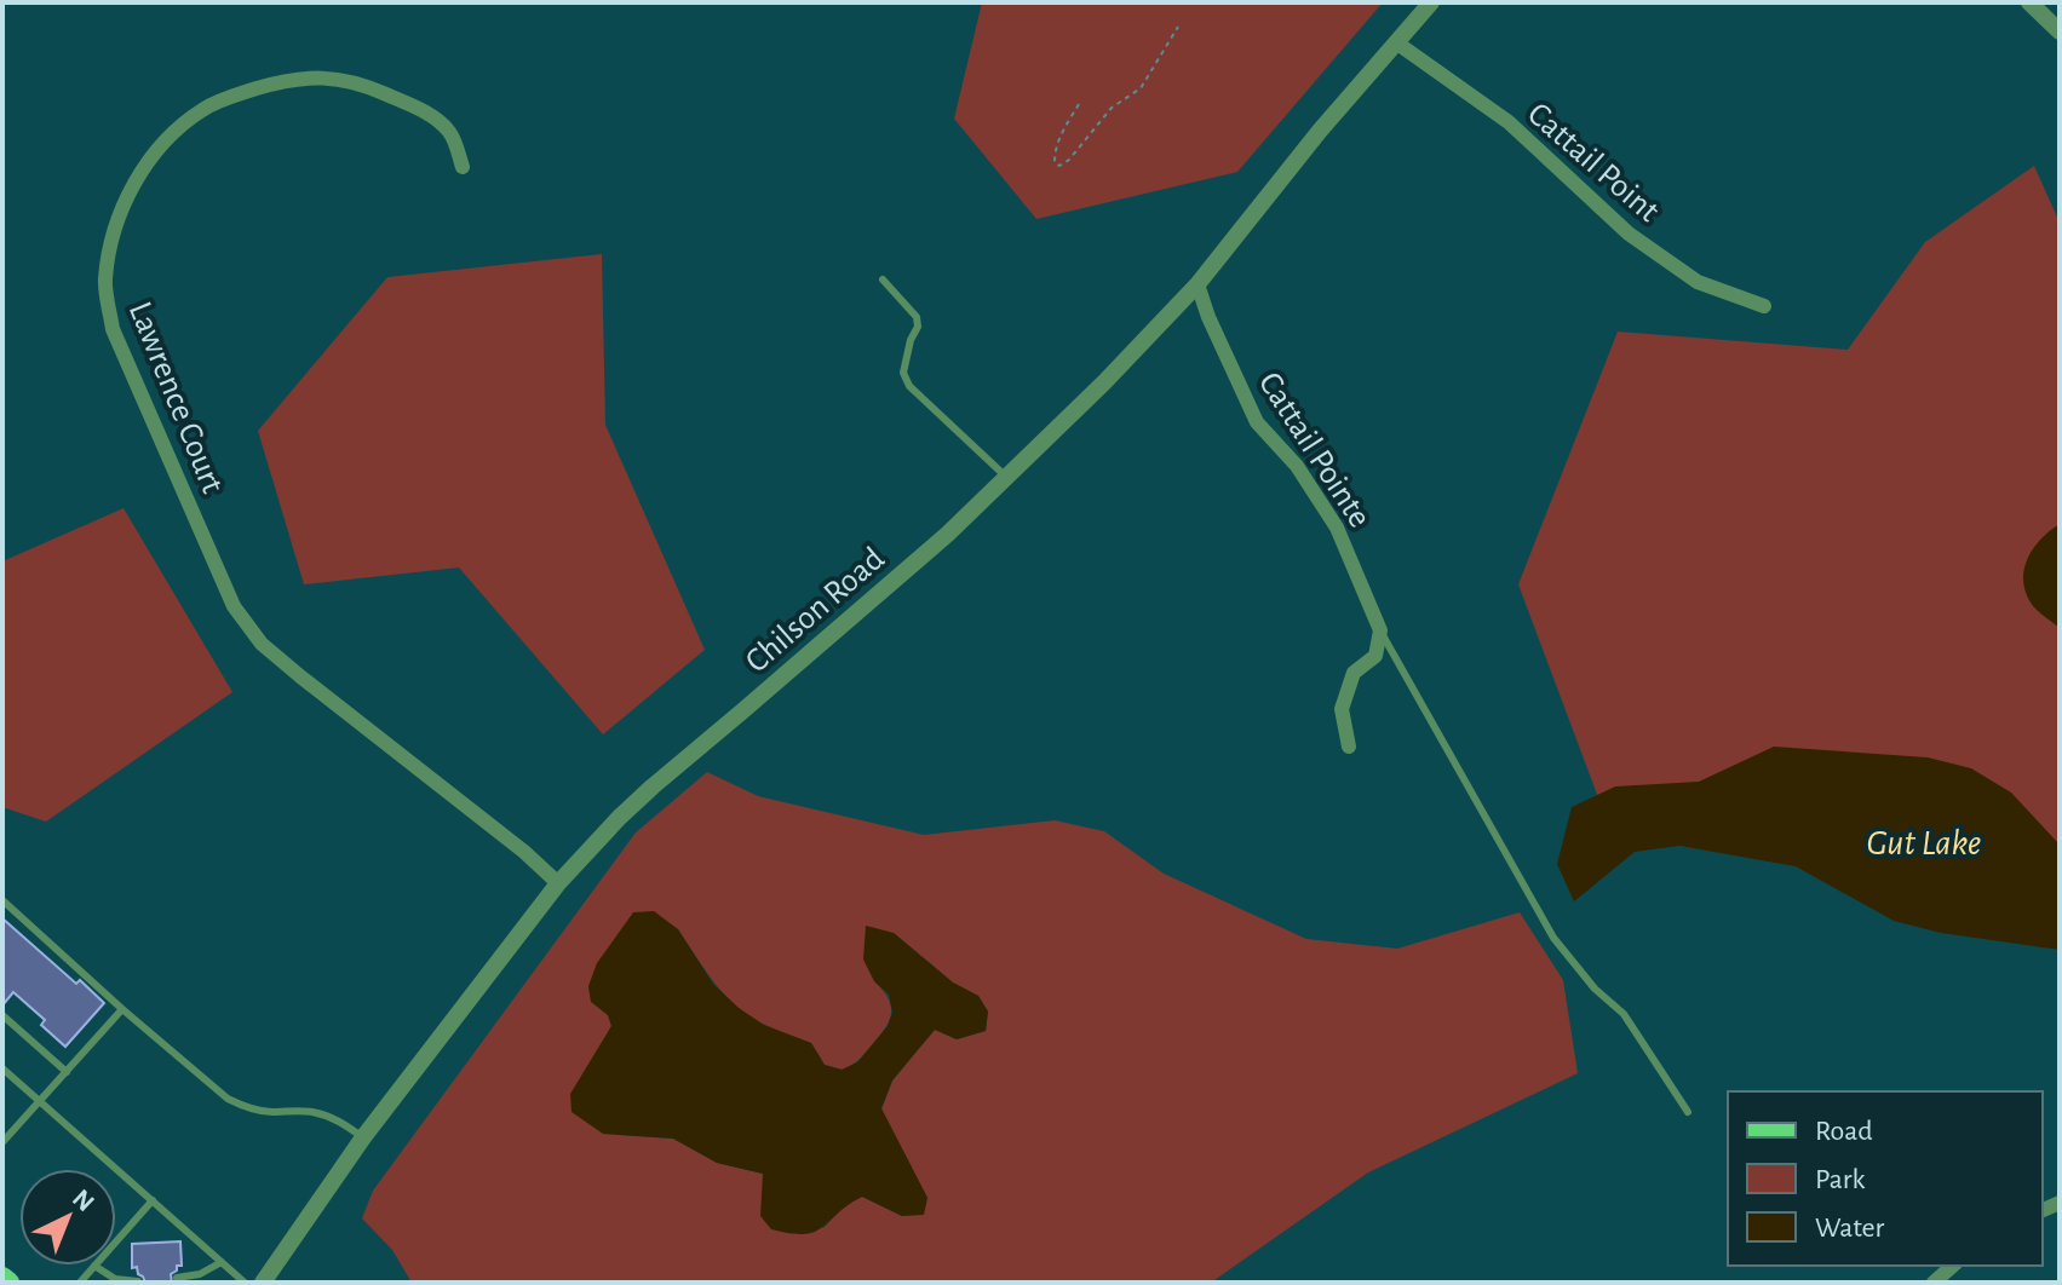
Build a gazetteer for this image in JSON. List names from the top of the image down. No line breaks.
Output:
{"streets":{"street":["Cattail Point","Lawrence Court","Cattail Pointe","Chilson Road"]},"crossings":[["Cattail Point","Chilson Road"],["Lawrence Court","Chilson Road"],["Cattail Pointe","Chilson Road"]],"water":["Gut Lake"],"legend":["Road","Park","Water"],"north":"top right"}
